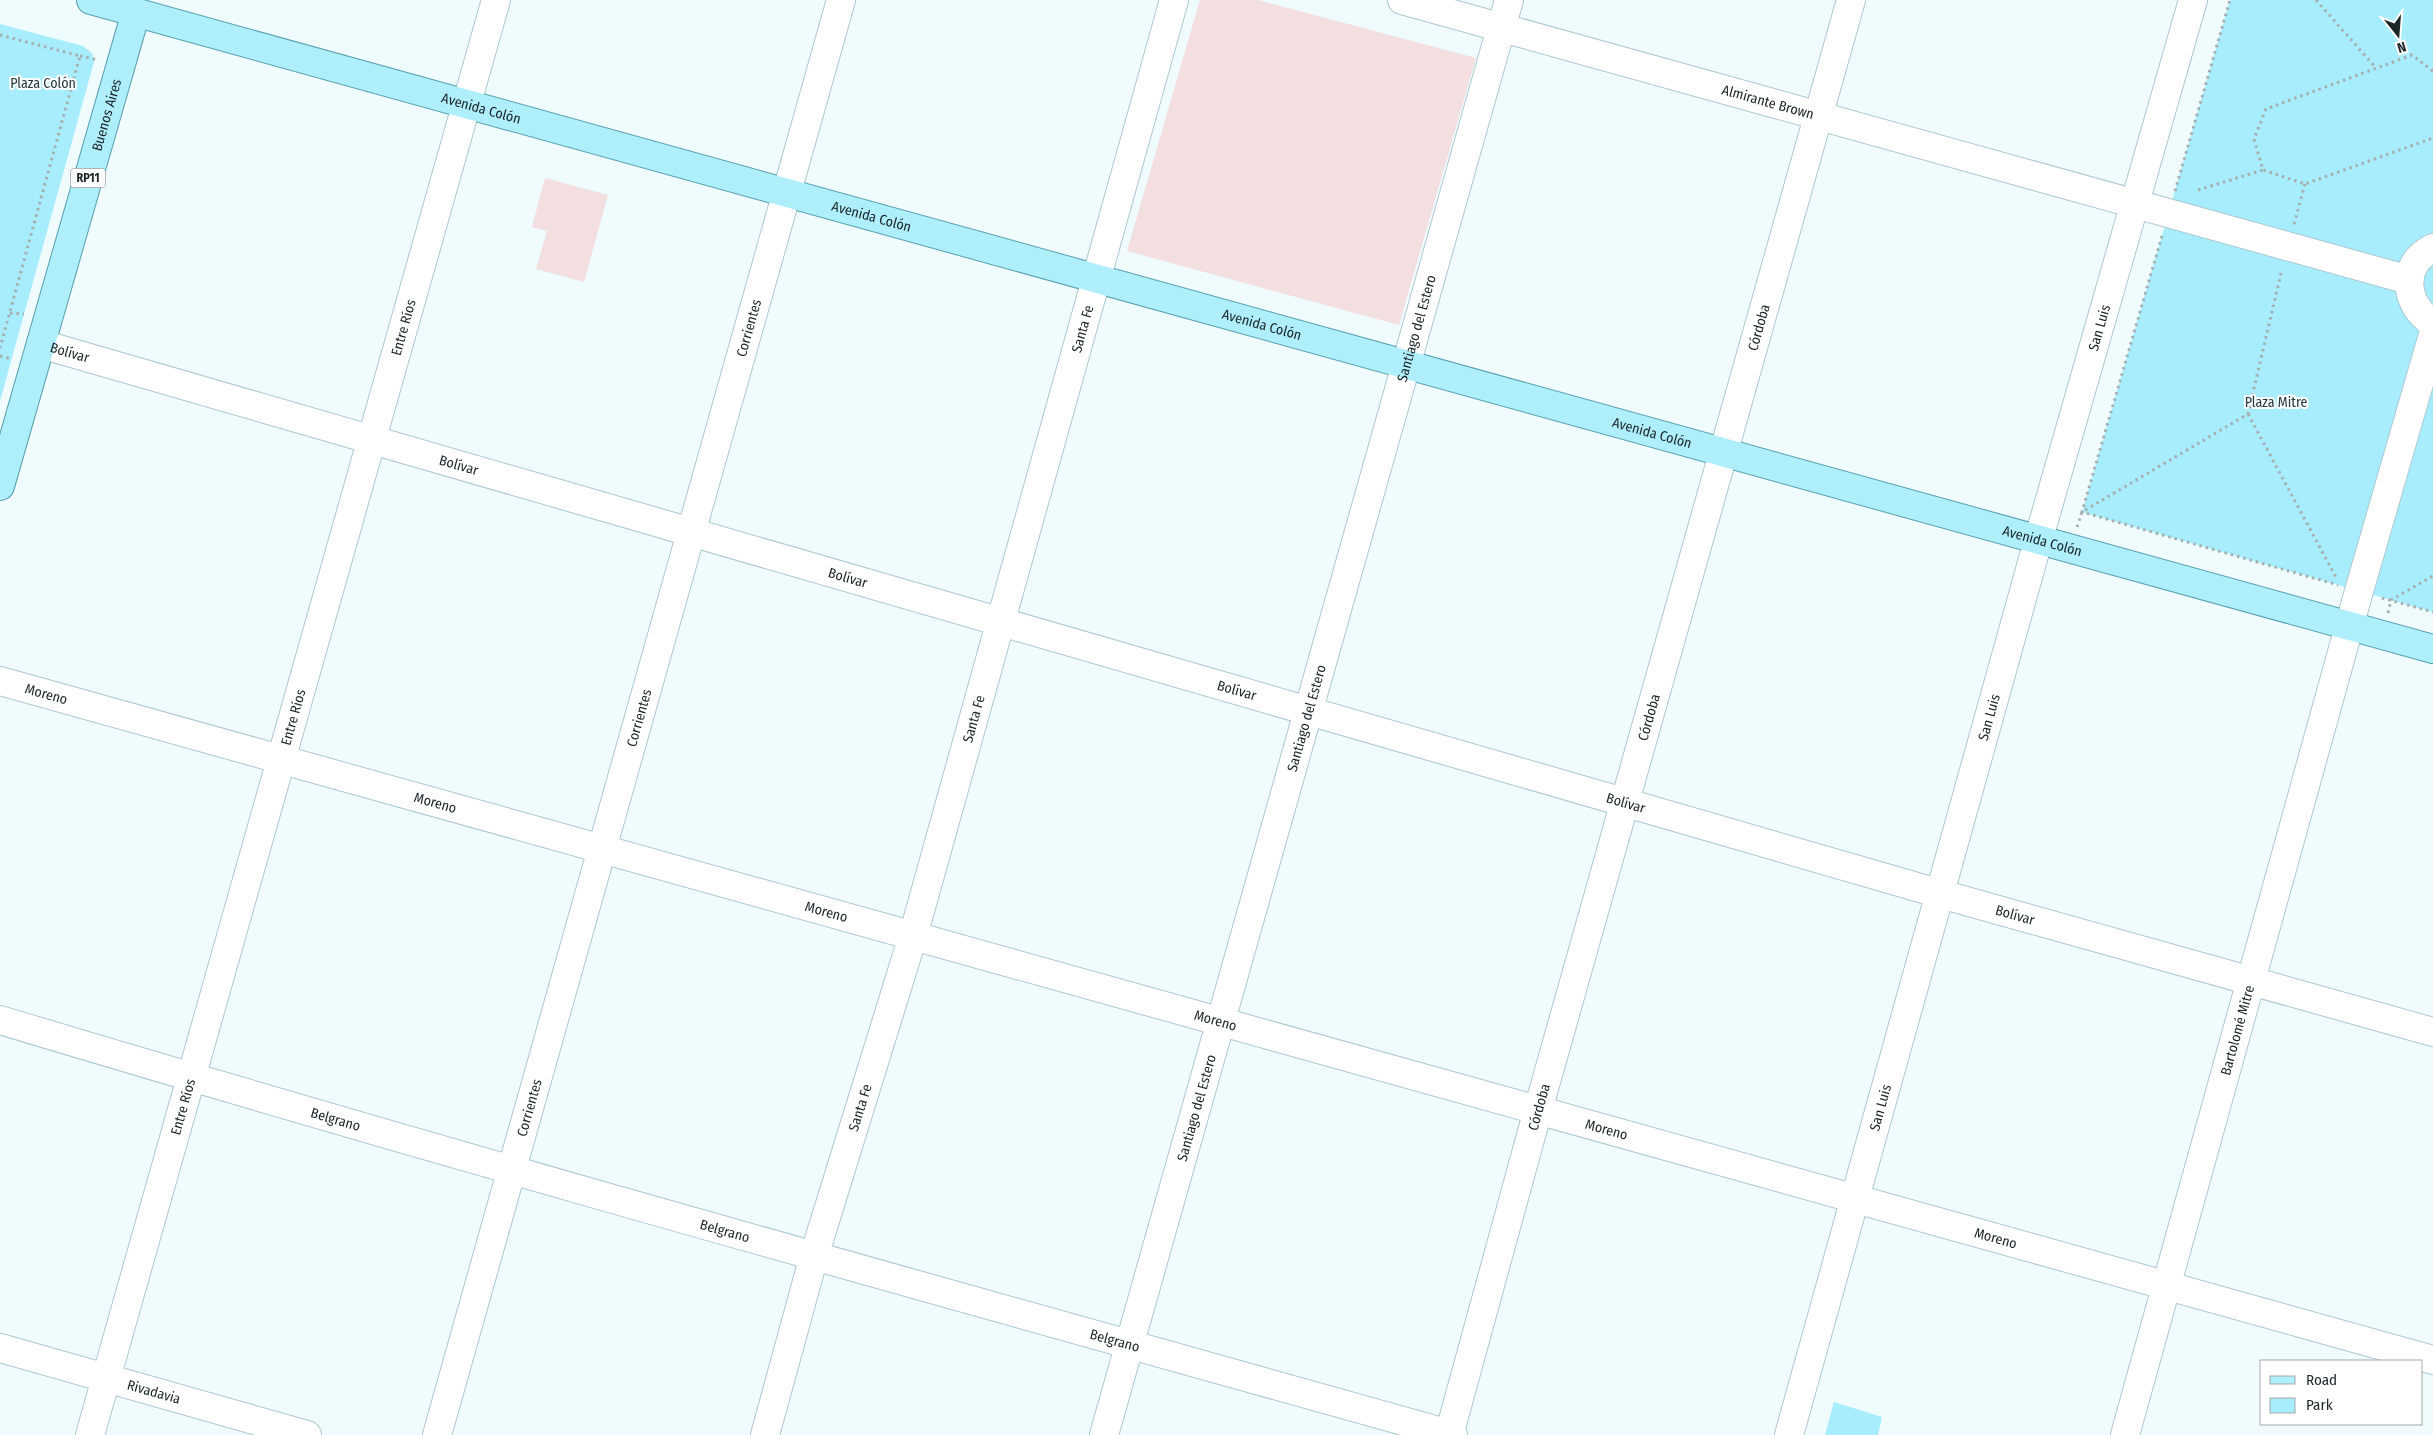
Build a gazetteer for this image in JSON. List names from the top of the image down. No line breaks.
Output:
{"streets":{"main road":["Avenida Colón","Buenos Aires","RP11"],"street":["Almirante Brown","San Luis","Entre Ríos","Corrientes","Santa Fe","Santiago del Estero","Córdoba","Bolívar","Moreno","Bartolomé Mitre","Belgrano","Rivadavia"]},"crossings":[["Almirante Brown","San Luis"],["Almirante Brown","Santiago del Estero"],["Almirante Brown","Córdoba"],["Avenida Colón","Buenos Aires"],["Avenida Colón","San Luis"],["Avenida Colón","Entre Ríos"],["Avenida Colón","Corrientes"],["Avenida Colón","Santa Fe"],["Avenida Colón","Santiago del Estero"],["Avenida Colón","Córdoba"],["Avenida Colón","Bartolomé Mitre"],["Buenos Aires","RP11"],["Buenos Aires","Bolívar"],["RP11","Bolívar"],["San Luis","Bolívar"],["San Luis","Moreno"],["Entre Ríos","Bolívar"],["Entre Ríos","Moreno"],["Entre Ríos","Belgrano"],["Entre Ríos","Rivadavia"],["Corrientes","Bolívar"],["Corrientes","Moreno"],["Corrientes","Belgrano"],["Santa Fe","Bolívar"],["Santa Fe","Moreno"],["Santa Fe","Belgrano"],["Santiago del Estero","Bolívar"],["Santiago del Estero","Moreno"],["Santiago del Estero","Belgrano"],["Córdoba","Bolívar"],["Córdoba","Moreno"],["Córdoba","Belgrano"],["Bolívar","Bartolomé Mitre"],["Moreno","Bartolomé Mitre"]],"parks":["Plaza Colón","Plaza Mitre"],"legend":["Road","Park"],"north":"bottom"}
